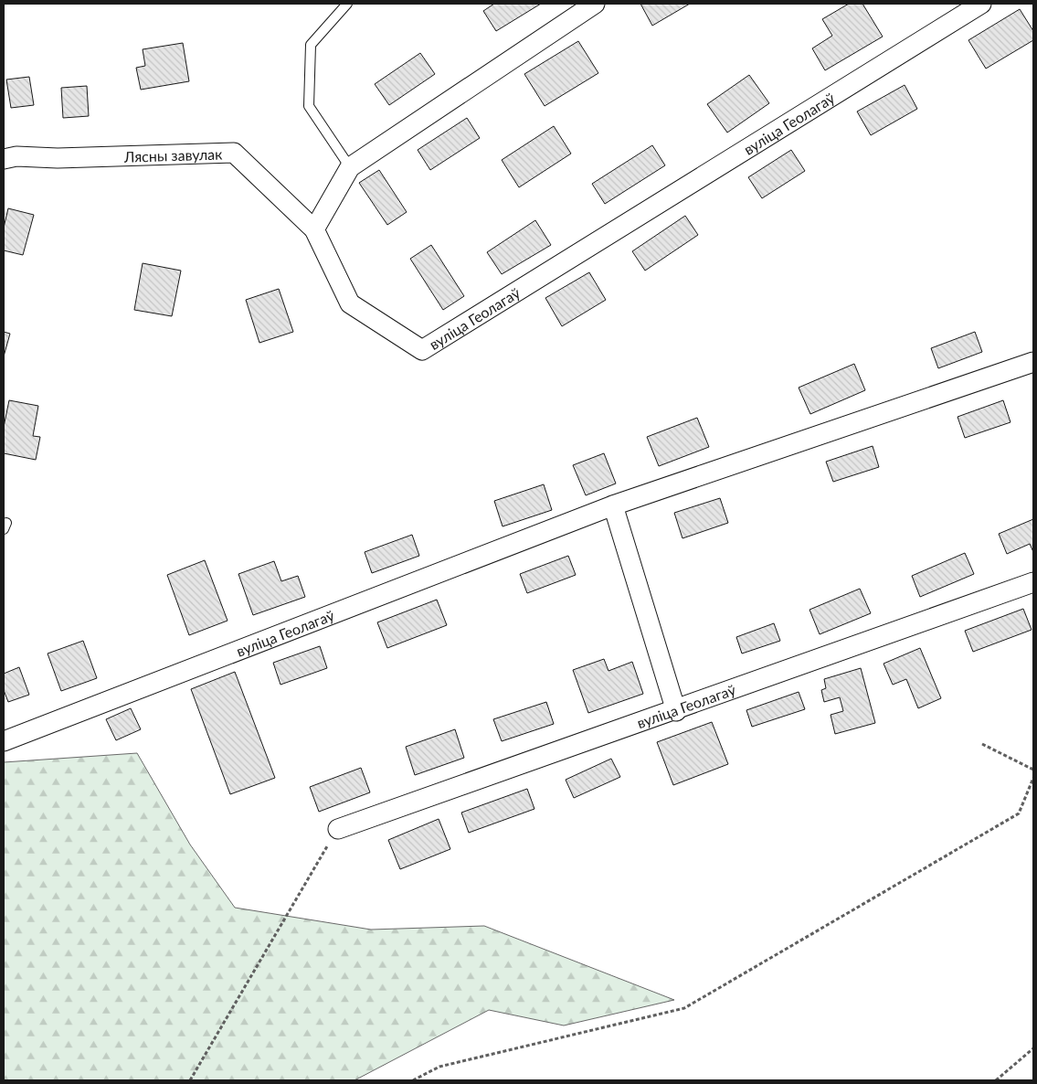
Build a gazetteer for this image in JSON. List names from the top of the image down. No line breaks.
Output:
{"streets":{"street":["вуліца Геолагаў","Лясны завулак"]},"crossings":[["вуліца Геолагаў","Лясны завулак"]]}
